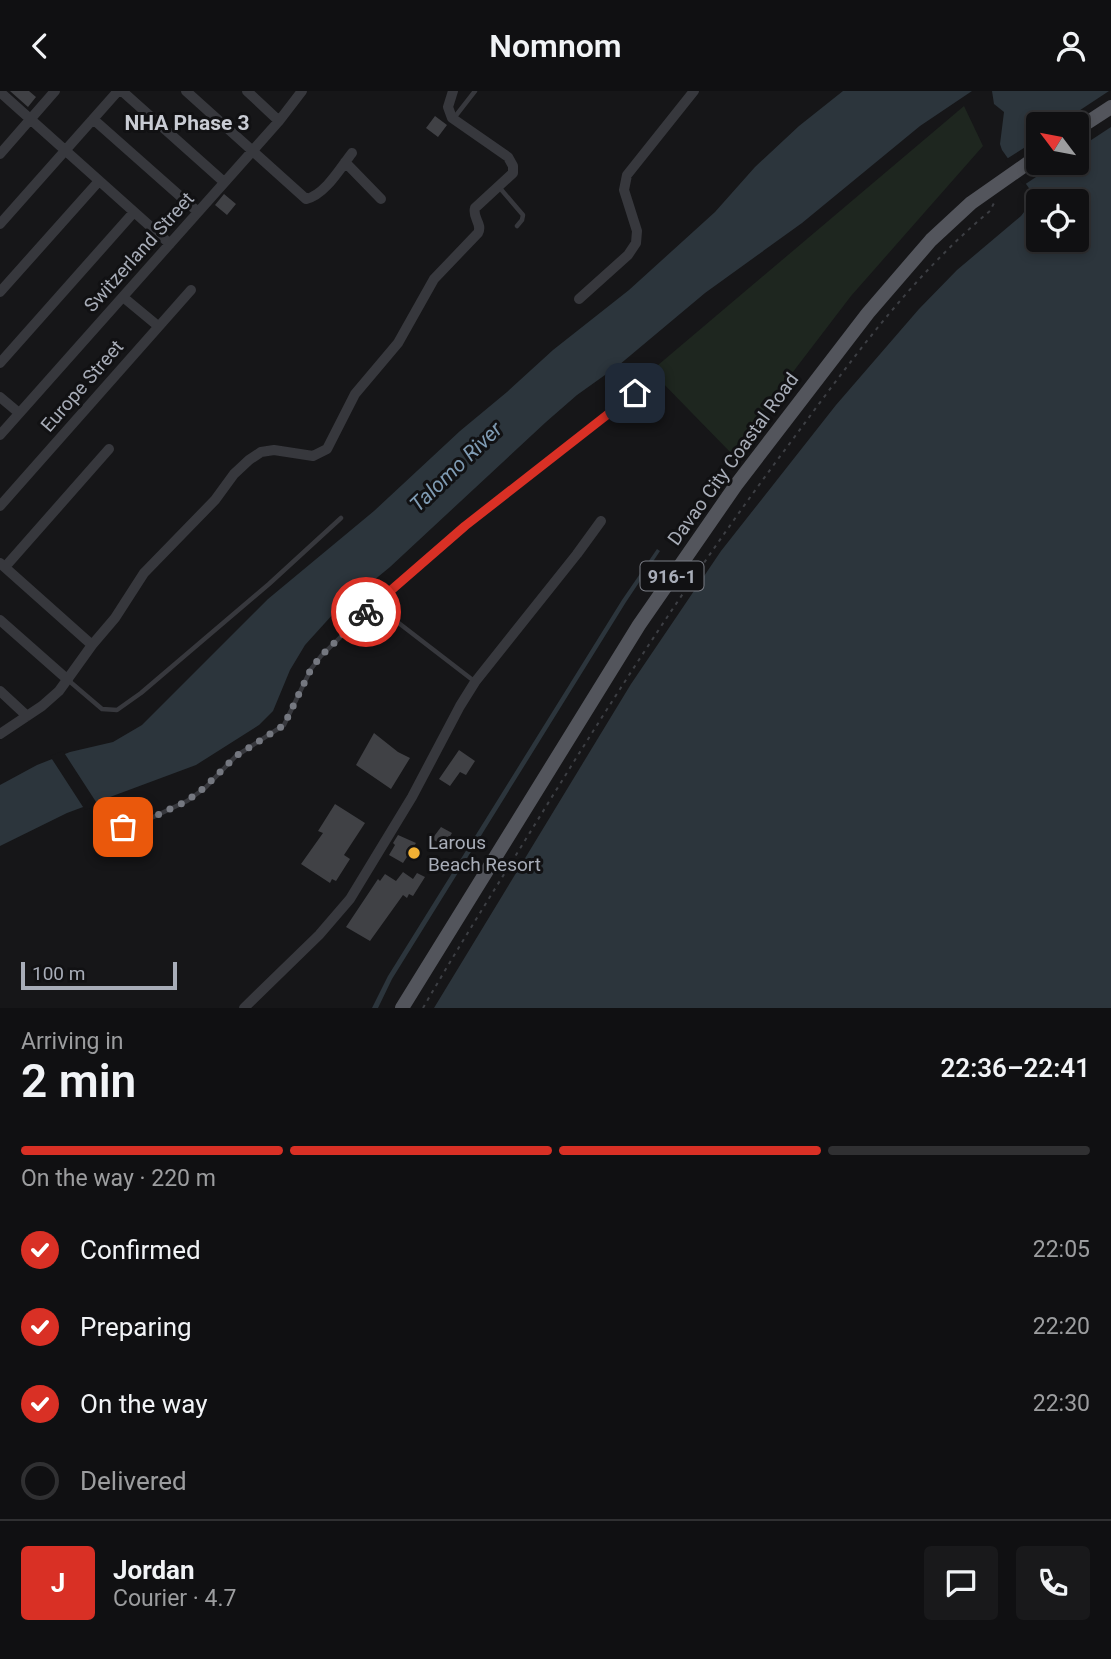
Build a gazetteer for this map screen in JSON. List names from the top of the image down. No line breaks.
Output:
{"streets":{"main road":["Davao City Coastal Road","916-1"],"street":["Switzerland Street","Europe Street"]},"districts":["NHA Phase 3"],"water":["Talomo River"],"places":["Larous Beach Resort"],"scale_bar":"100 m","north":"top left","page":{"header":"Nomnom","scale":"100 m","heading":["2 min","Arriving in","22:36–22:41"],"panel":["Jordan","Courier · 4.7"],"bar":"On the way · 220 m","list":[["Confirmed","22:05"],["Preparing","22:20"],["On the way","22:30"],"Delivered"],"round":"J"}}
